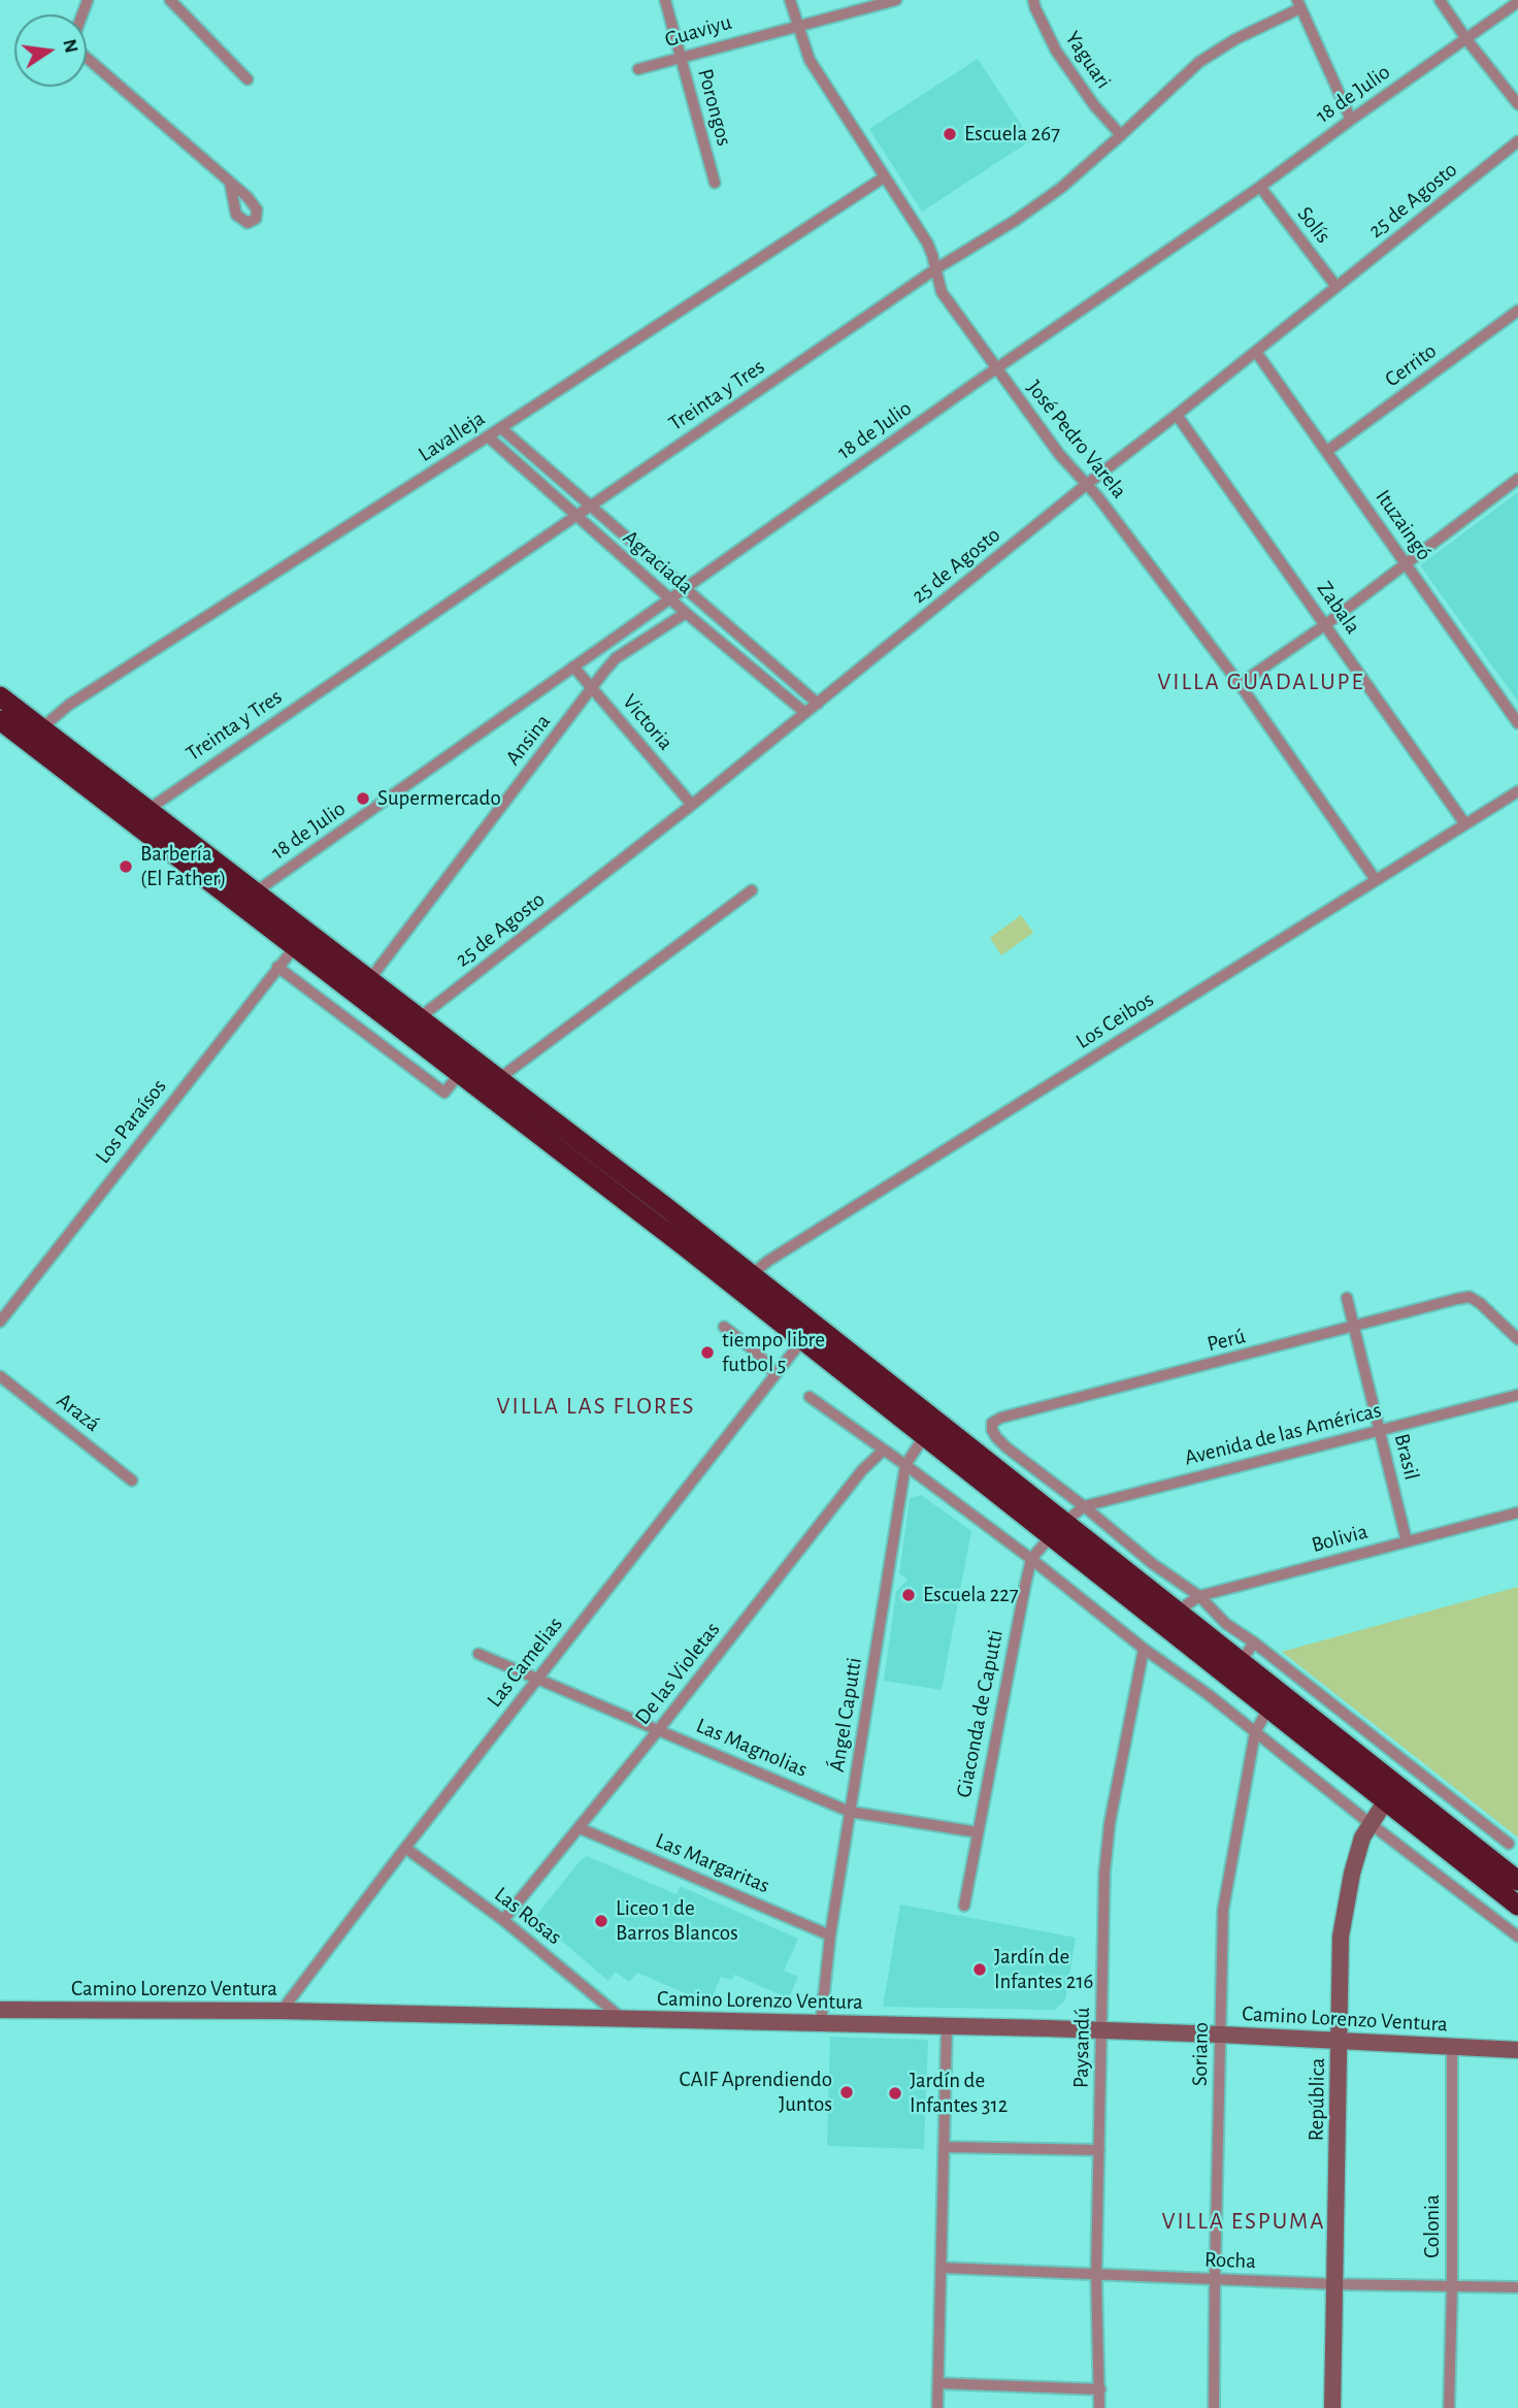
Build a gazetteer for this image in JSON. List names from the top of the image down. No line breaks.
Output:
{"streets":{"street":["Guaviyu","Yaguari","18 de Julio","Porongos","25 de Agosto","Solís","Cerrito","Treinta y Tres","Lavalleja","José Pedro Varela","Ituzaingó","Agraciada","Zabala","Victoria","Ansina","Los Ceibos","Los Paraísos","Perú","Arazá","Avenida de las Américas","Brasil","Bolivia","Las Camelias","De las Violetas","Giaconda de Caputti","Ángel Caputti","Las Magnolias","Las Margaritas","Las Rosas","Camino Lorenzo Ventura","Paysandú","Soriano","República","Colonia","Rocha"]},"crossings":[["Guaviyu","Porongos"],["Guaviyu","José Pedro Varela"],["Yaguari","Treinta y Tres"],["18 de Julio","Solís"],["18 de Julio","José Pedro Varela"],["18 de Julio","Agraciada"],["18 de Julio","Victoria"],["25 de Agosto","Solís"],["25 de Agosto","José Pedro Varela"],["25 de Agosto","Ituzaingó"],["25 de Agosto","Agraciada"],["25 de Agosto","Zabala"],["25 de Agosto","Victoria"],["Cerrito","Ituzaingó"],["Treinta y Tres","José Pedro Varela"],["Treinta y Tres","Agraciada"],["Lavalleja","José Pedro Varela"],["Lavalleja","Agraciada"],["José Pedro Varela","Los Ceibos"],["Agraciada","Ansina"],["Zabala","Los Ceibos"],["Victoria","Ansina"],["Perú","Avenida de las Américas"],["Perú","Brasil"],["Avenida de las Américas","Brasil"],["Avenida de las Américas","Giaconda de Caputti"],["Brasil","Bolivia"],["Las Camelias","Las Magnolias"],["Las Camelias","Las Rosas"],["Las Camelias","Camino Lorenzo Ventura"],["De las Violetas","Las Magnolias"],["De las Violetas","Las Margaritas"],["De las Violetas","Las Rosas"],["Giaconda de Caputti","Las Magnolias"],["Ángel Caputti","Las Magnolias"],["Ángel Caputti","Las Margaritas"],["Ángel Caputti","Camino Lorenzo Ventura"],["Las Rosas","Camino Lorenzo Ventura"],["Camino Lorenzo Ventura","Paysandú"],["Camino Lorenzo Ventura","Soriano"],["Camino Lorenzo Ventura","República"],["Camino Lorenzo Ventura","Colonia"],["Paysandú","Rocha"],["Soriano","Rocha"],["República","Rocha"],["Colonia","Rocha"]],"districts":["VILLA GUADALUPE","VILLA LAS FLORES","VILLA ESPUMA"],"places":["Escuela 267","Supermercado","Barbería (El Father)","tiempo libre futbol 5","Escuela 227","Liceo 1 de Barros Blancos","Jardín de Infantes 216","CAIF Aprendiendo Juntos","Jardín de Infantes 312"],"north":"right"}
